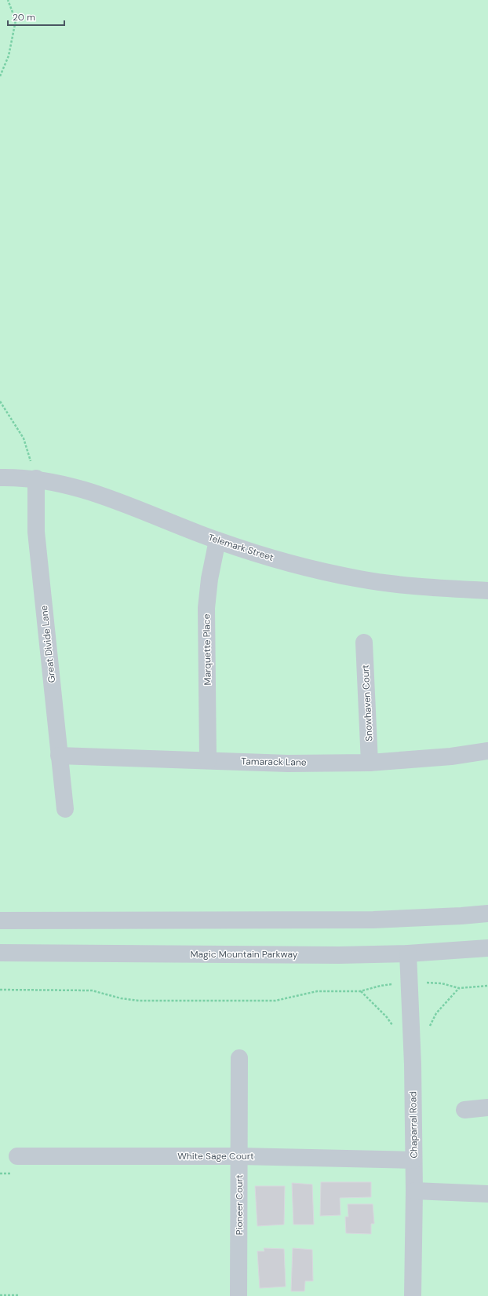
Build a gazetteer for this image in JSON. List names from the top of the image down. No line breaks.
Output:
{"streets":{"street":["Telemark Street","Great Divide Lane","Marquette Place","Snowhaven Court","Tamarack Lane","Magic Mountain Parkway","Chaparral Road","White Sage Court","Pioneer Court"]},"crossings":[["Telemark Street","Great Divide Lane"],["Telemark Street","Marquette Place"],["Great Divide Lane","Tamarack Lane"],["Marquette Place","Tamarack Lane"],["Snowhaven Court","Tamarack Lane"],["Magic Mountain Parkway","Chaparral Road"],["Chaparral Road","White Sage Court"],["White Sage Court","Pioneer Court"]],"scale_bar":"20 m"}
